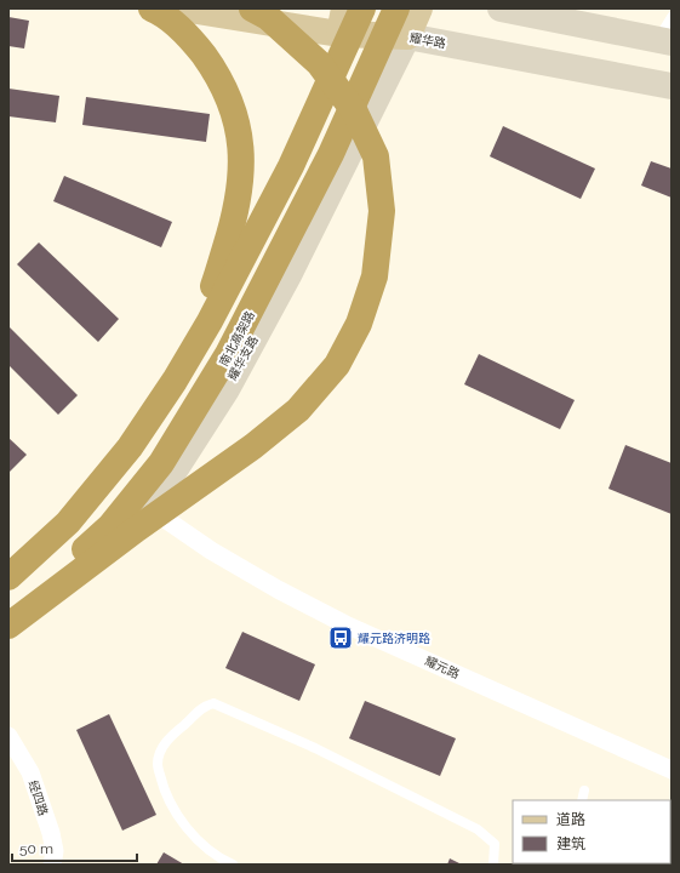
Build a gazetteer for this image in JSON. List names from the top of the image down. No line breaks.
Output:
{"streets":{"highway":["南北高架路"],"main road":["耀华路"],"street":["耀华支路","耀元路","经四路"]},"crossings":[["耀华路","耀华支路"],["南北高架路","耀华支路"],["耀华支路","耀元路"]],"places":{"bus stop":["耀元路济明路"]},"legend":["道路","建筑"],"scale_bar":"50 m"}
